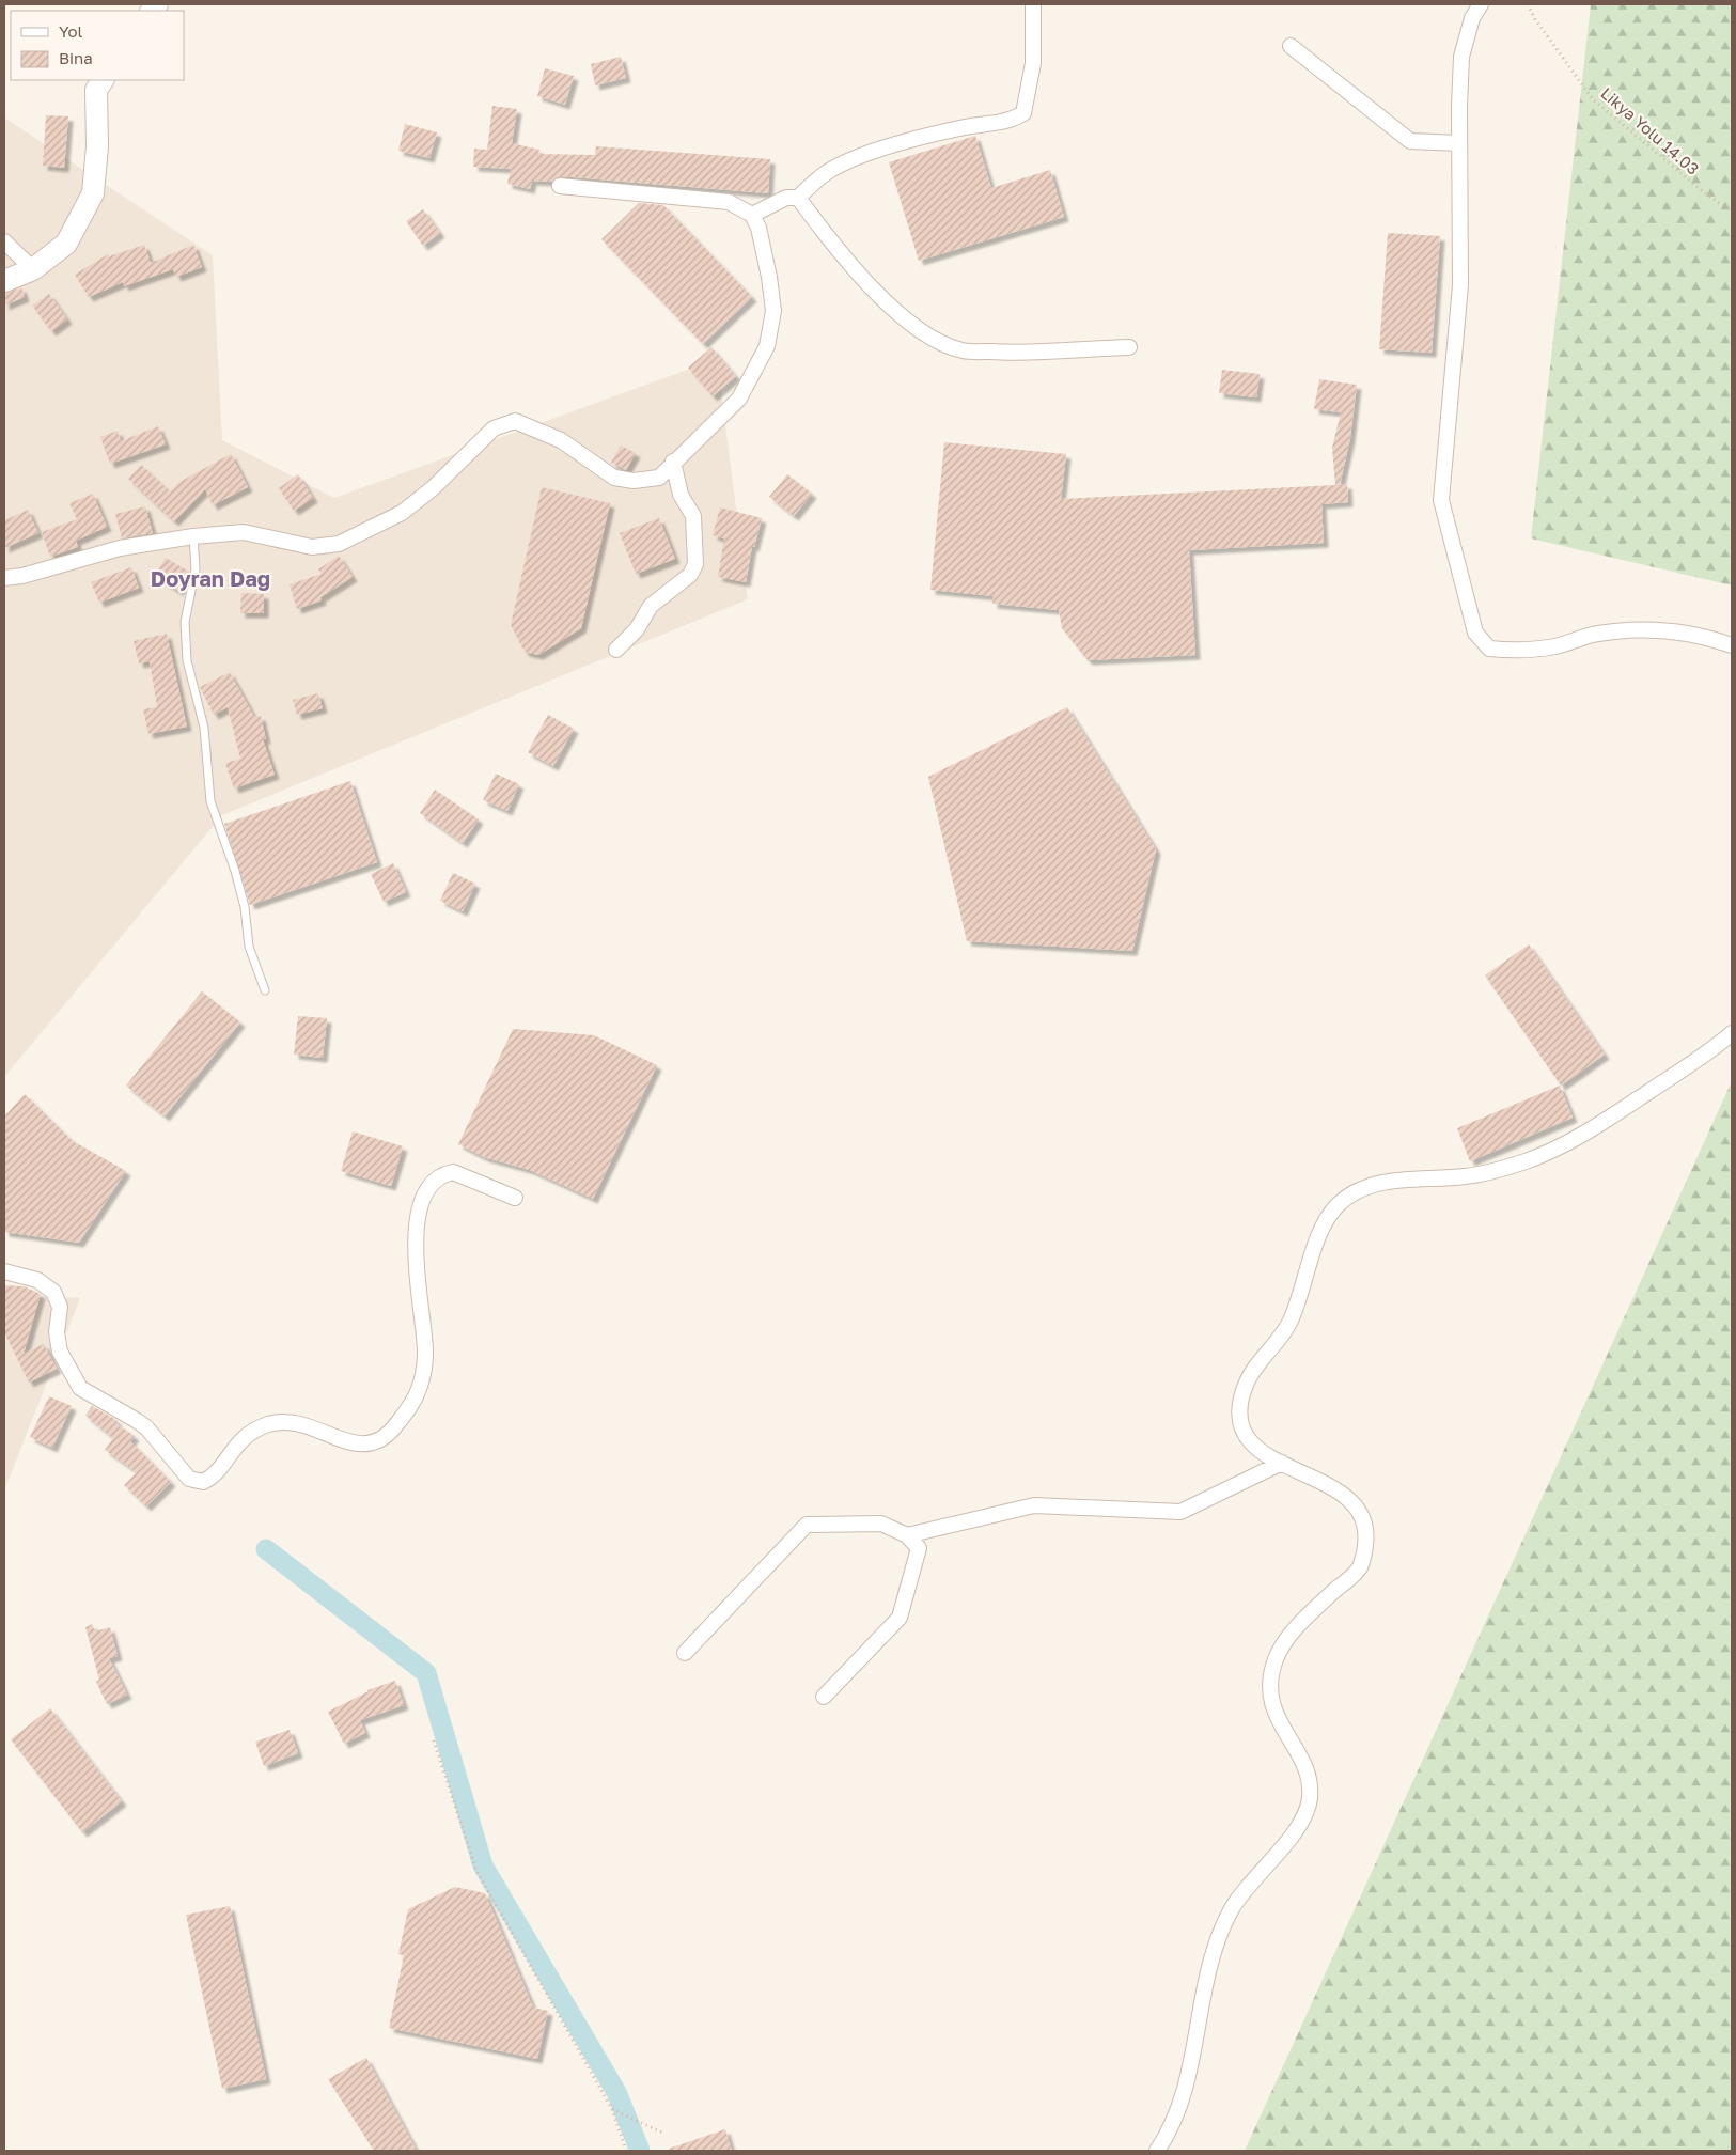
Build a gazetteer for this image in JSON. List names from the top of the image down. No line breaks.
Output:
{"streets":{"path":["Likya Yolu 14.03"]},"districts":["Doyran Dağ"],"legend":["Yol","Bina"]}
